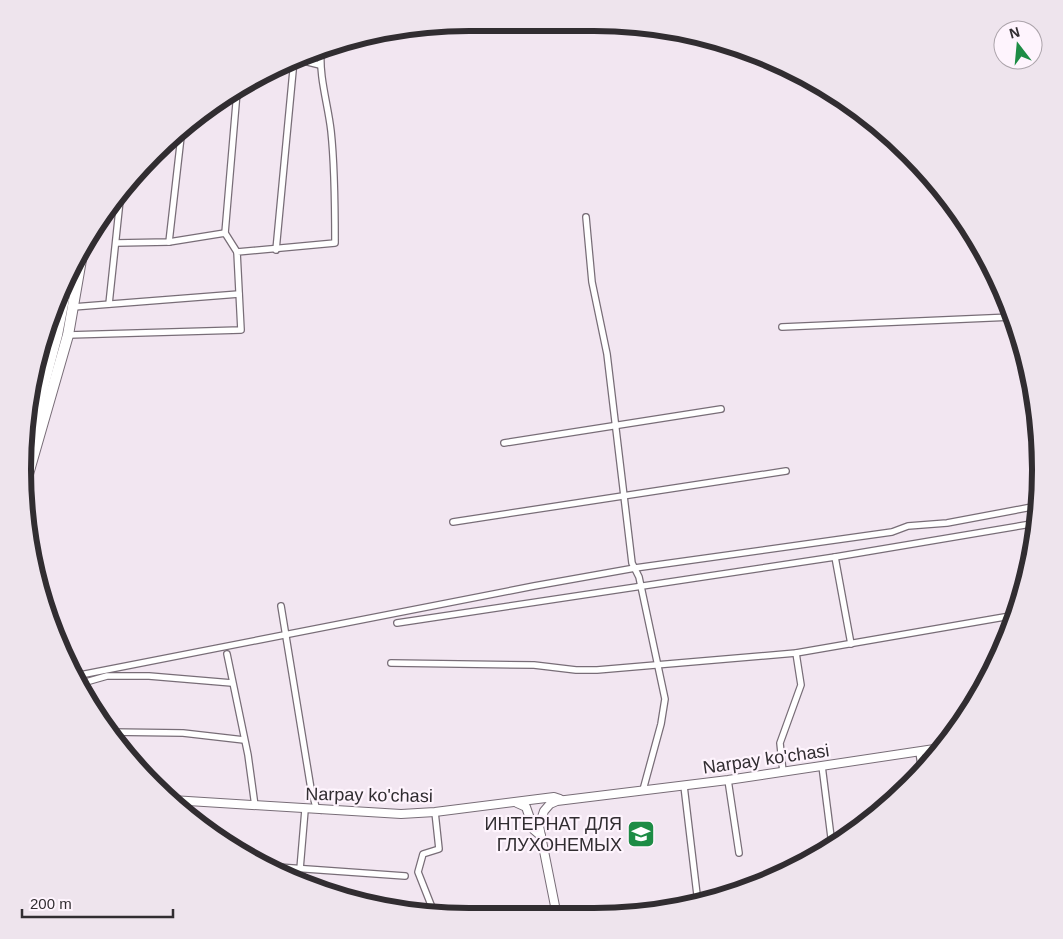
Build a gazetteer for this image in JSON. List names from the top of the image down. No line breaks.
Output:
{"streets":{"main road":["Narpay ko'chasi"]},"places":{"school or university":["ИНТЕРНАТ ДЛЯ ГЛУХОНЕМЫХ"]},"scale_bar":"200 m","north":"top"}
